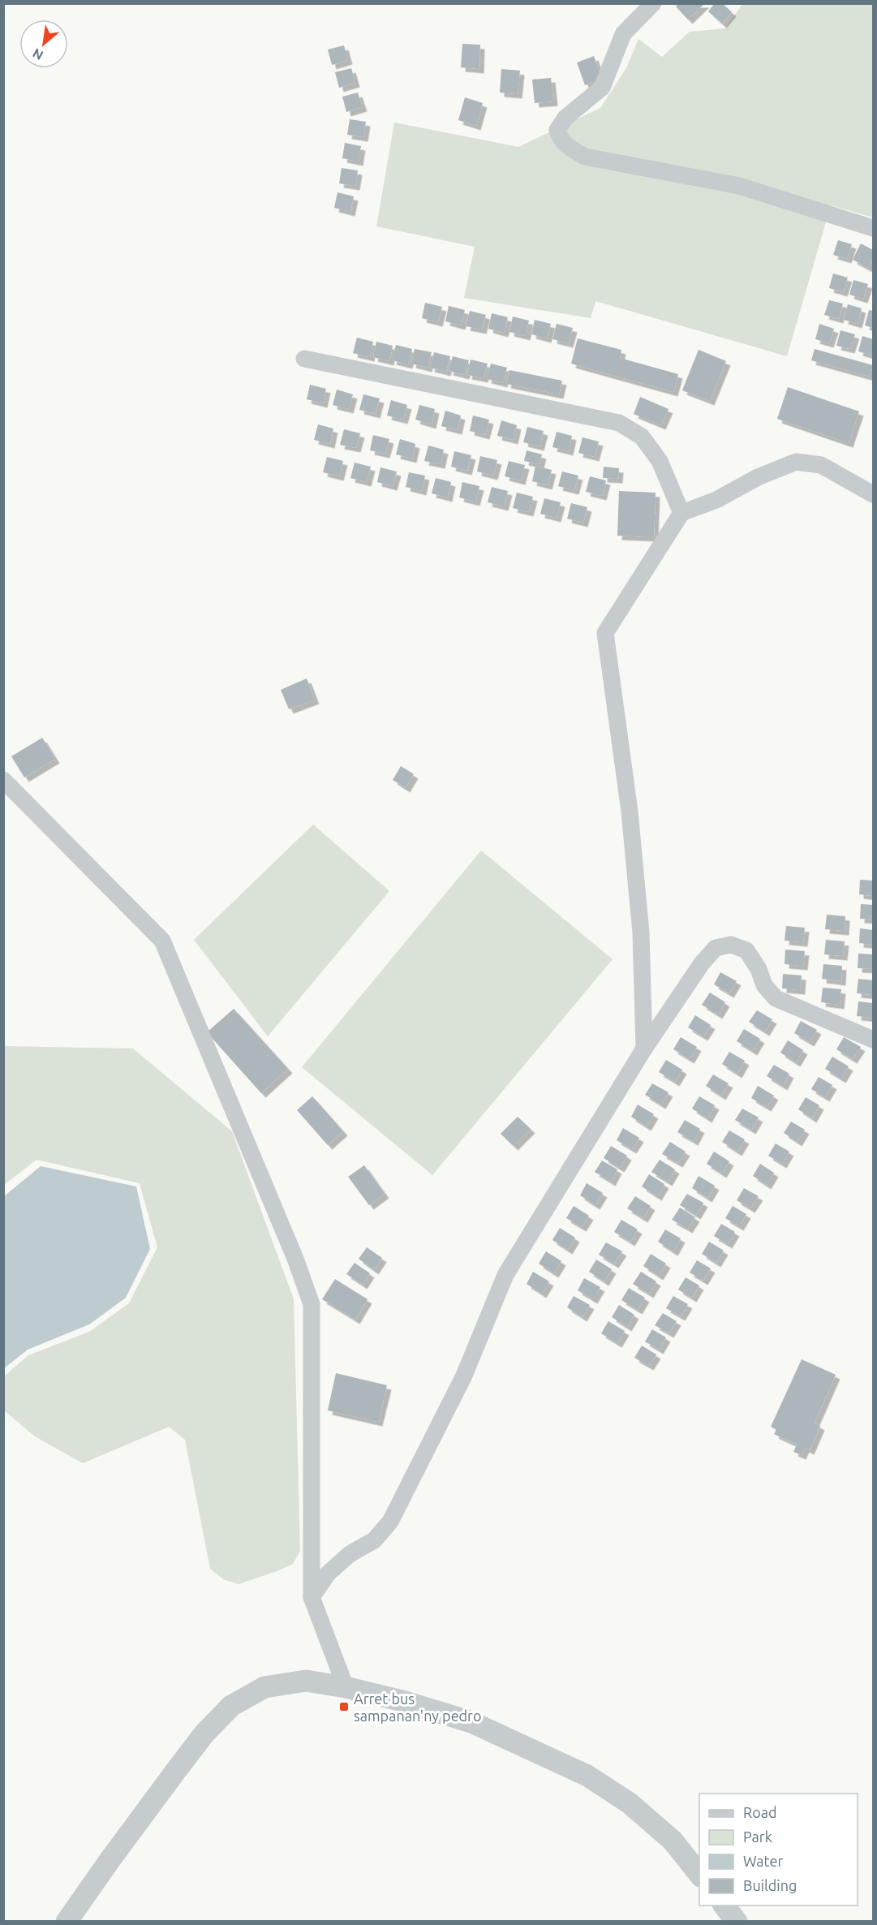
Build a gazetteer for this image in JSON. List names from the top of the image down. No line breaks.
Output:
{"places":{"transit":["Arret bus sampanan'ny pedro"]},"legend":["Road","Park","Water","Building"],"north":"bottom left"}
